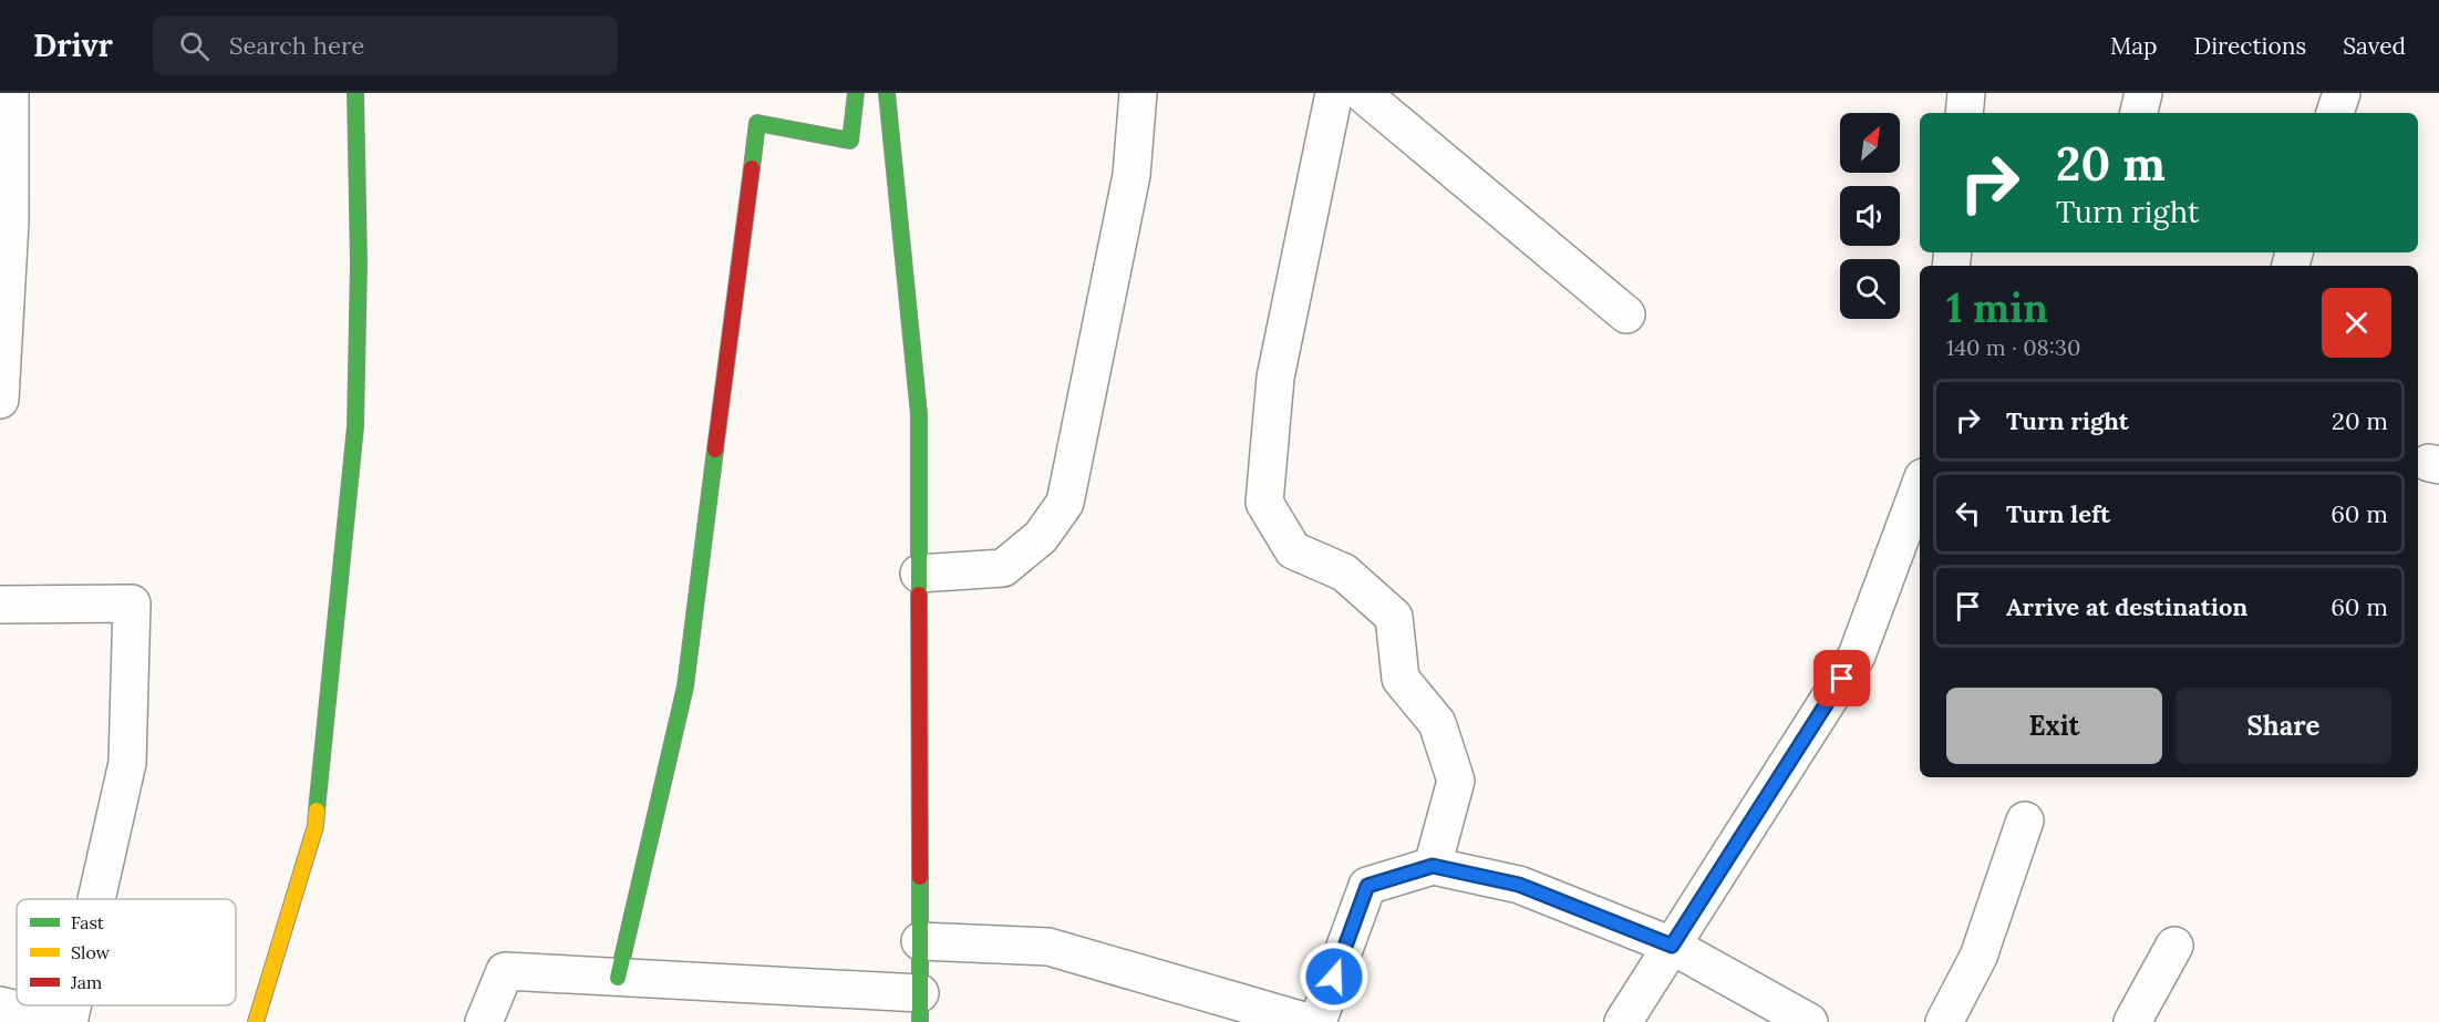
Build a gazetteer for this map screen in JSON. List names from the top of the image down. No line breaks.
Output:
{"legend":["Fast","Slow","Jam"],"north":"top right","page":{"header":"Drivr","search":"Search here","nav":["Map","Directions","Saved"],"turn":["20 m","Turn right"],"heading":["1 min","140 m · 08:30"],"list":[{"name":"Turn right","value":"20 m"},{"name":"Turn left","value":"60 m"},{"name":"Arrive at destination","value":"60 m"}],"buttons":["Exit","Share"]}}
